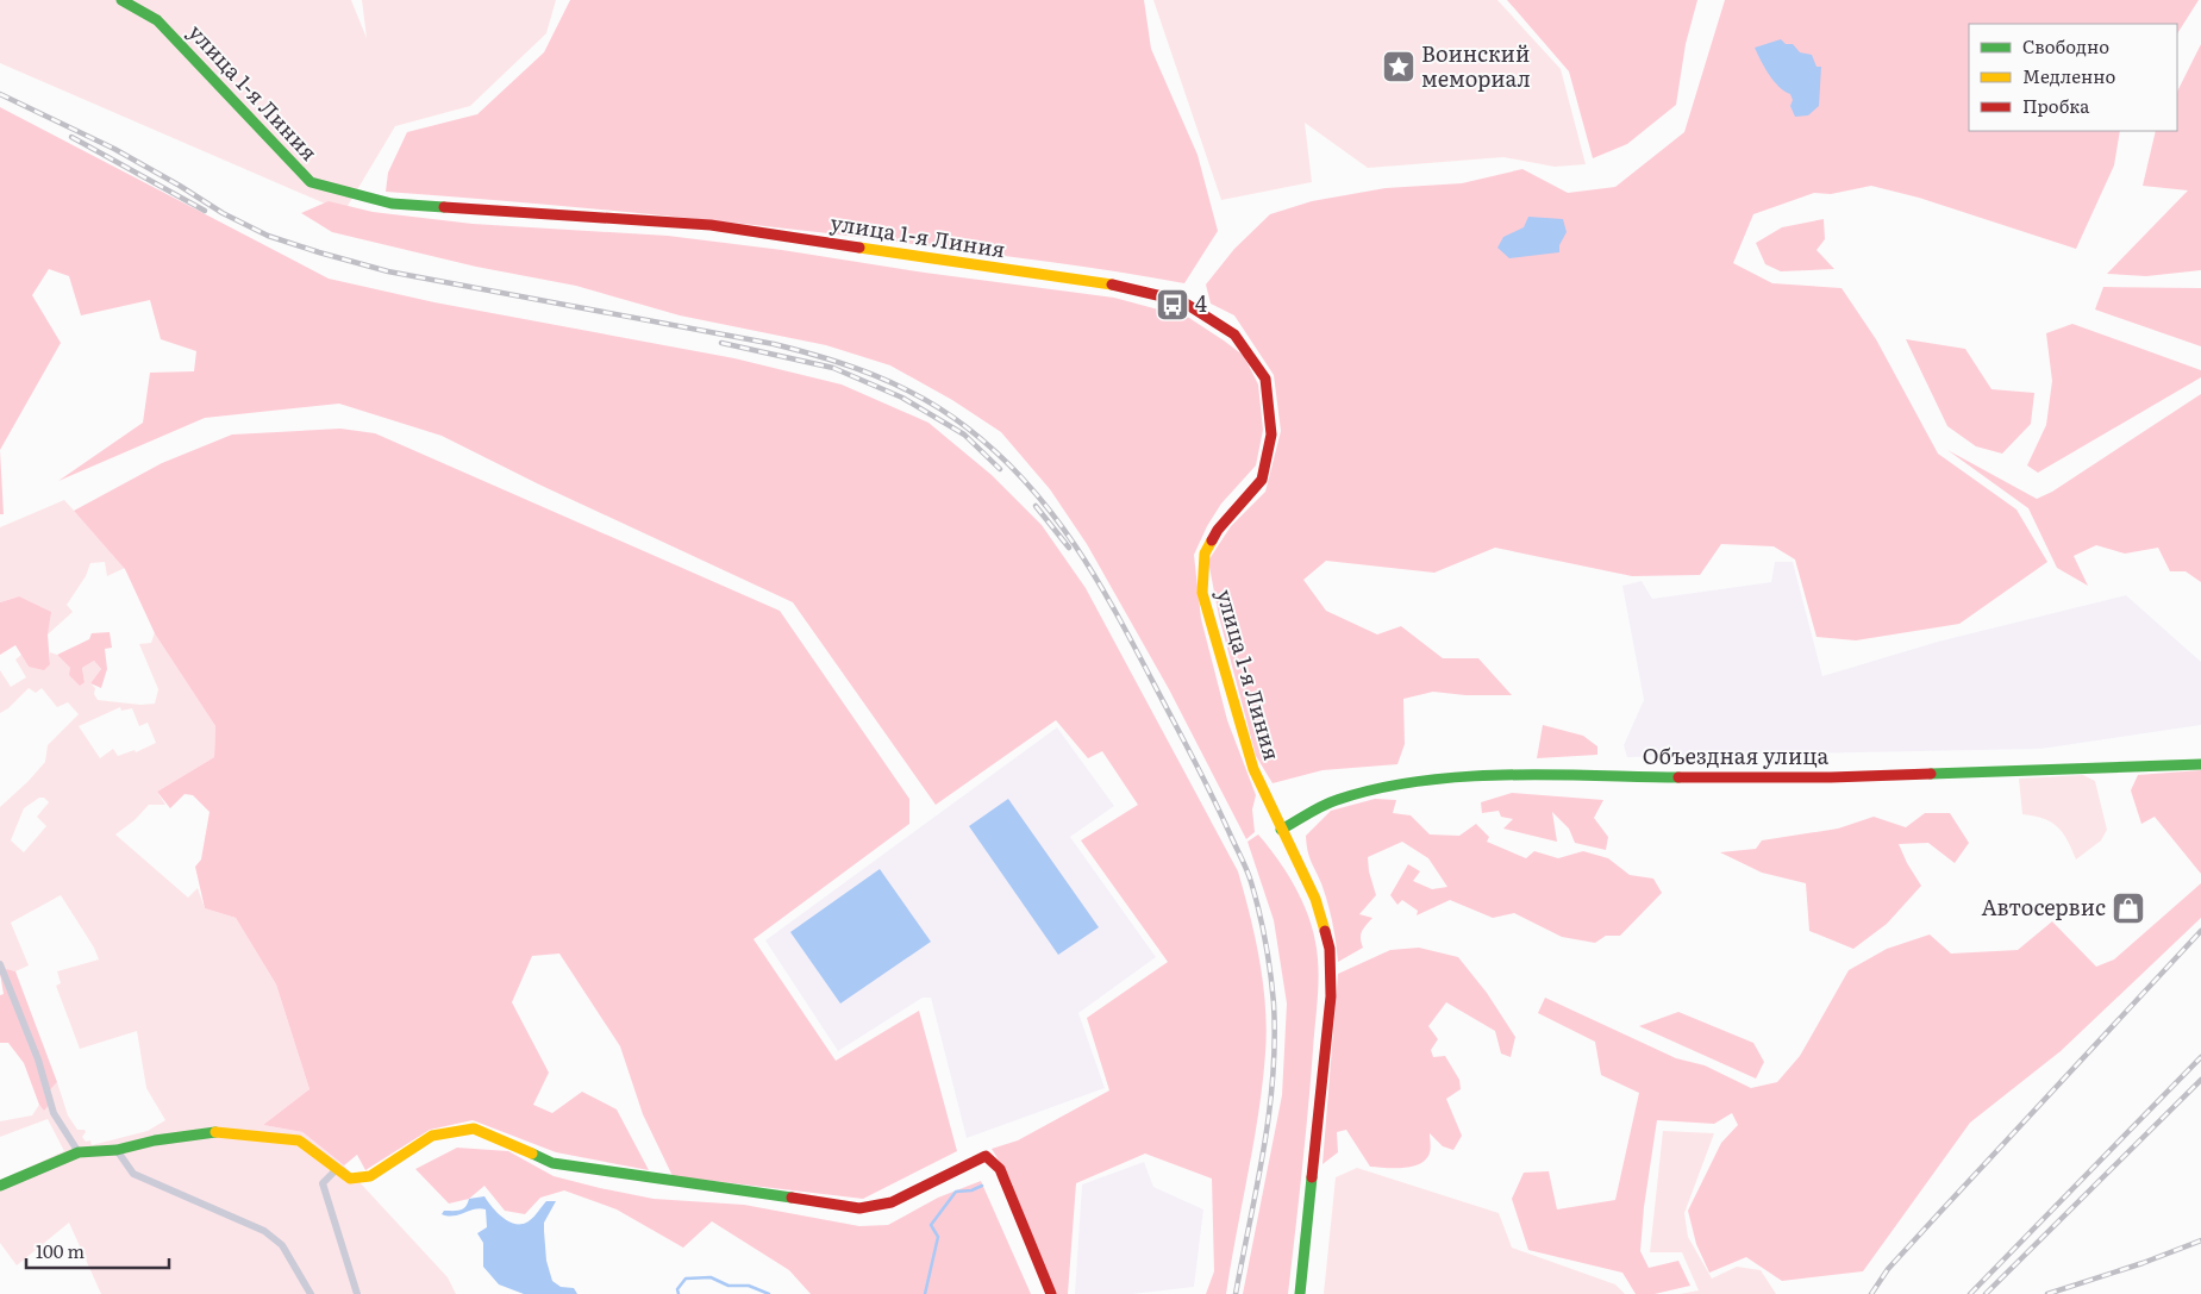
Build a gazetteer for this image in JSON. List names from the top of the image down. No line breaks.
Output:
{"streets":{"street":["улица 1-я Линия","Объездная улица"]},"crossings":[["улица 1-я Линия","Объездная улица"]],"places":{"place":["Воинский мемориал"],"bus stop":["4"],"shop":["Автосервис"]},"legend":["Свободно","Медленно","Пробка"],"scale_bar":"100 m"}
